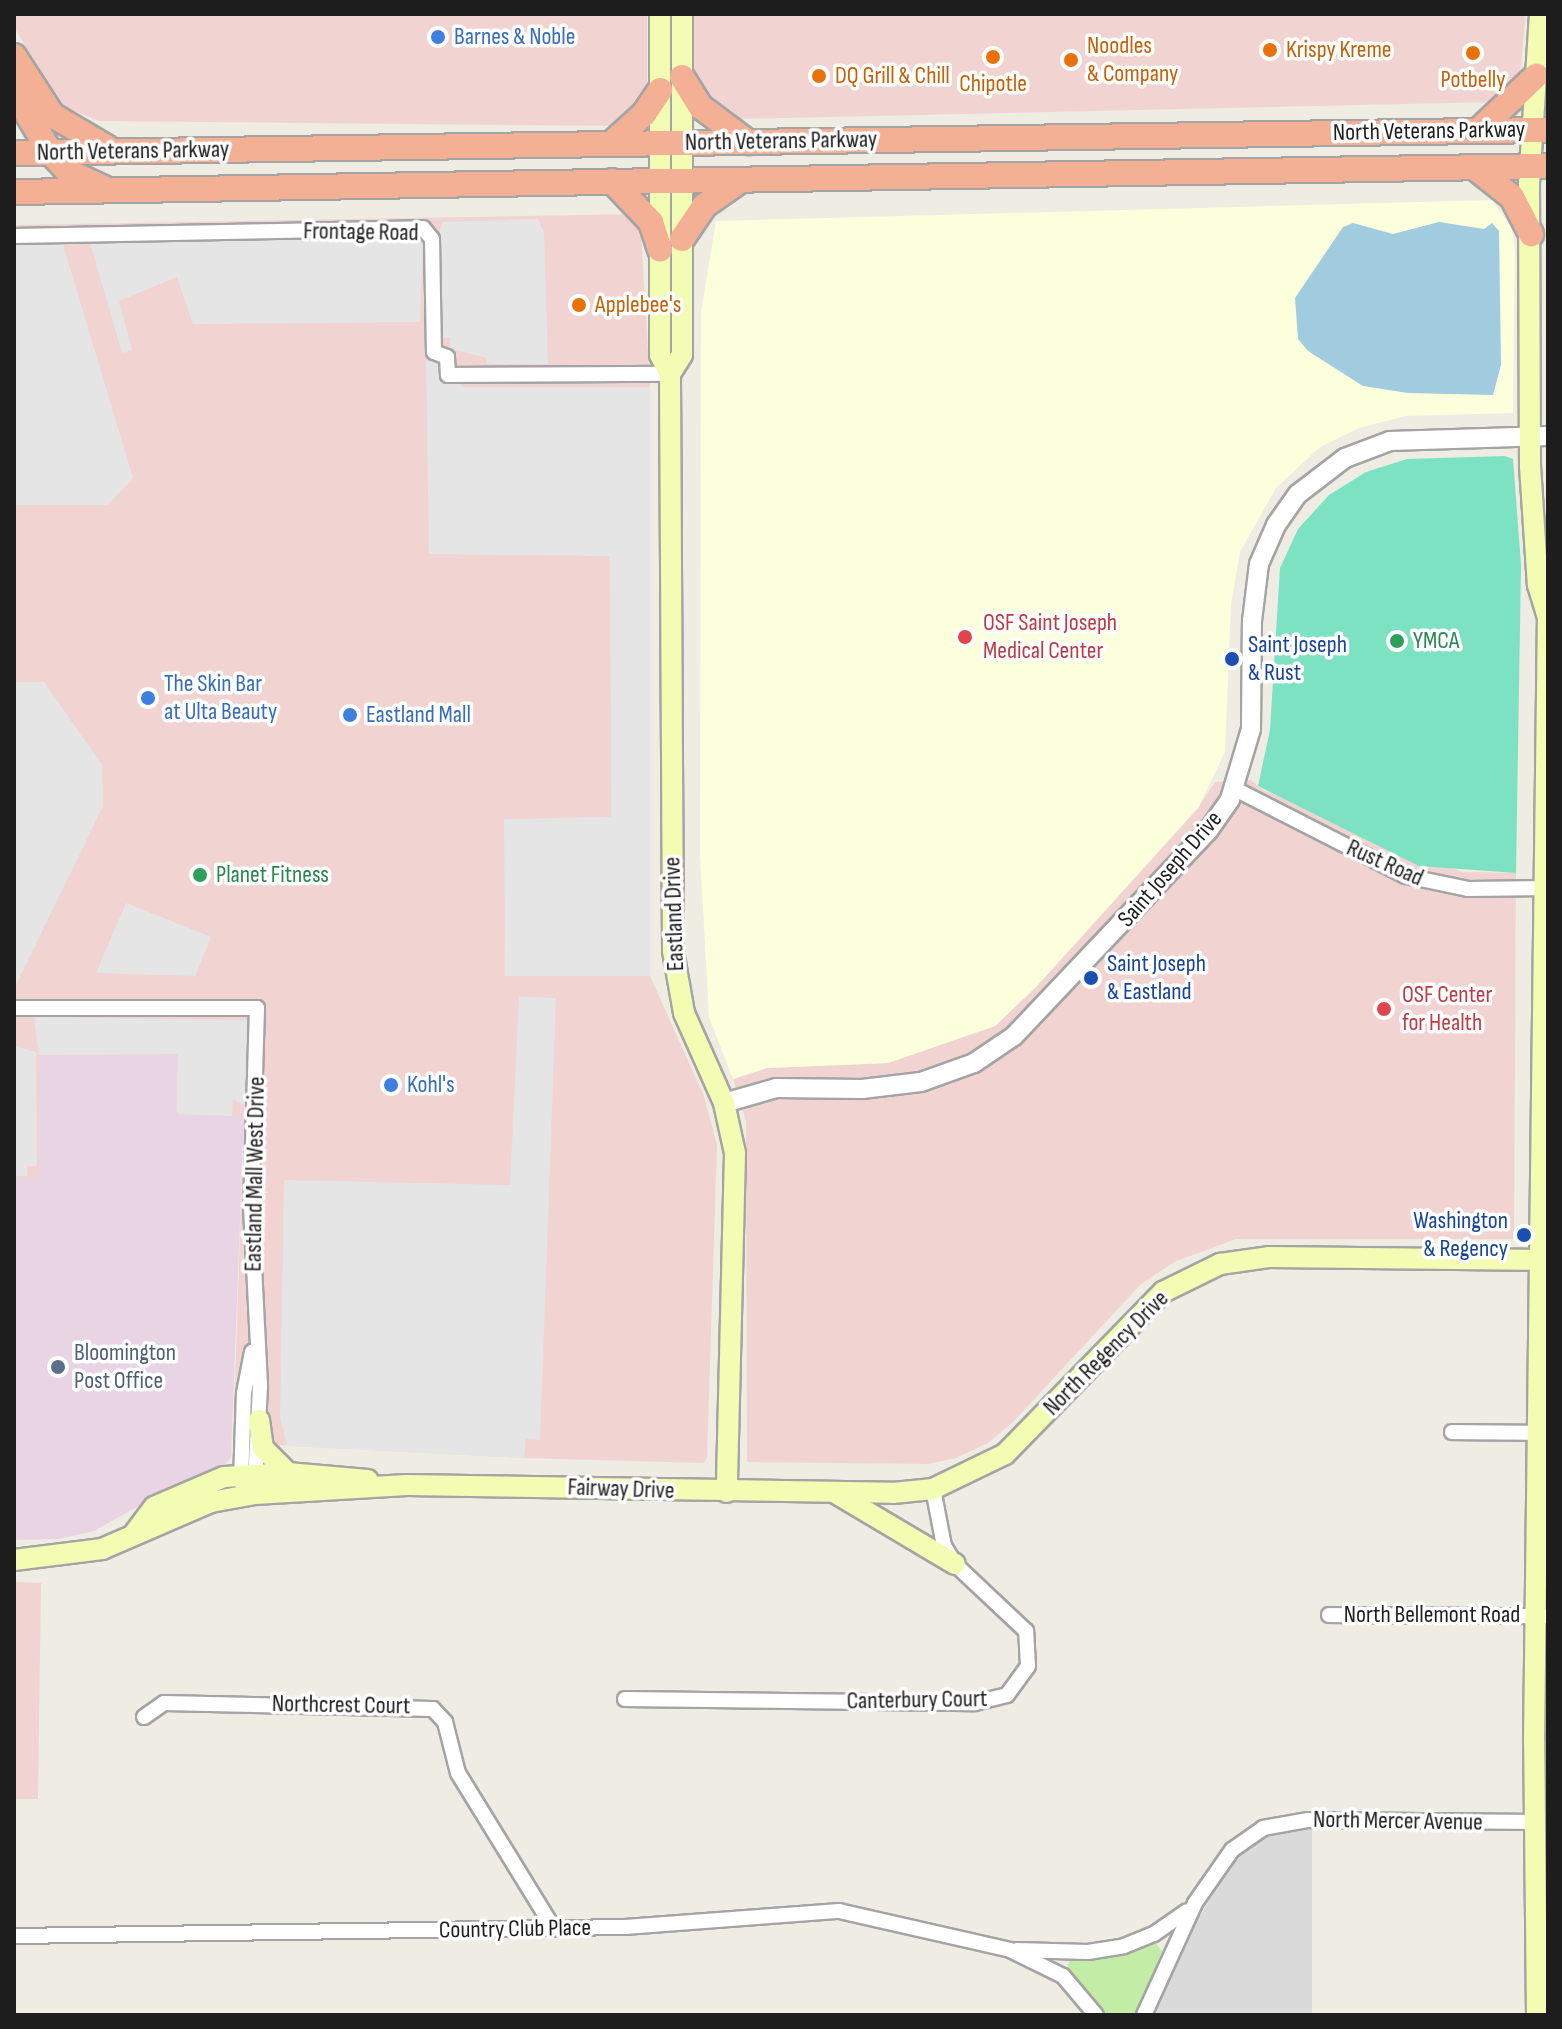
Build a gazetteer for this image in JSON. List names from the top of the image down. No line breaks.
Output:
{"streets":{"highway":["North Veterans Parkway"],"main road":["Eastland Drive","North Regency Drive","Fairway Drive"],"street":["Frontage Road","Rust Road","Saint Joseph Drive","Eastland Mall West Drive","North Bellemont Road","Canterbury Court","Northcrest Court","North Mercer Avenue","Country Club Place"]},"crossings":[["North Veterans Parkway","Eastland Drive"],["Frontage Road","Eastland Drive"],["Rust Road","Saint Joseph Drive"],["Saint Joseph Drive","Eastland Drive"],["Eastland Drive","Fairway Drive"],["Eastland Mall West Drive","Fairway Drive"],["North Regency Drive","Fairway Drive"],["North Regency Drive","Canterbury Court"],["Northcrest Court","Country Club Place"],["North Mercer Avenue","Country Club Place"]],"places":["Barnes & Noble","Krispy Kreme","Potbelly","Chipotle","Noodles & Company","DQ Grill & Chill","Applebee's","OSF Saint Joseph Medical Center","YMCA","Saint Joseph & Rust","The Skin Bar at Ulta Beauty","Eastland Mall","Planet Fitness","Saint Joseph & Eastland","OSF Center for Health","Kohl's","Washington & Regency","Bloomington Post Office"]}
